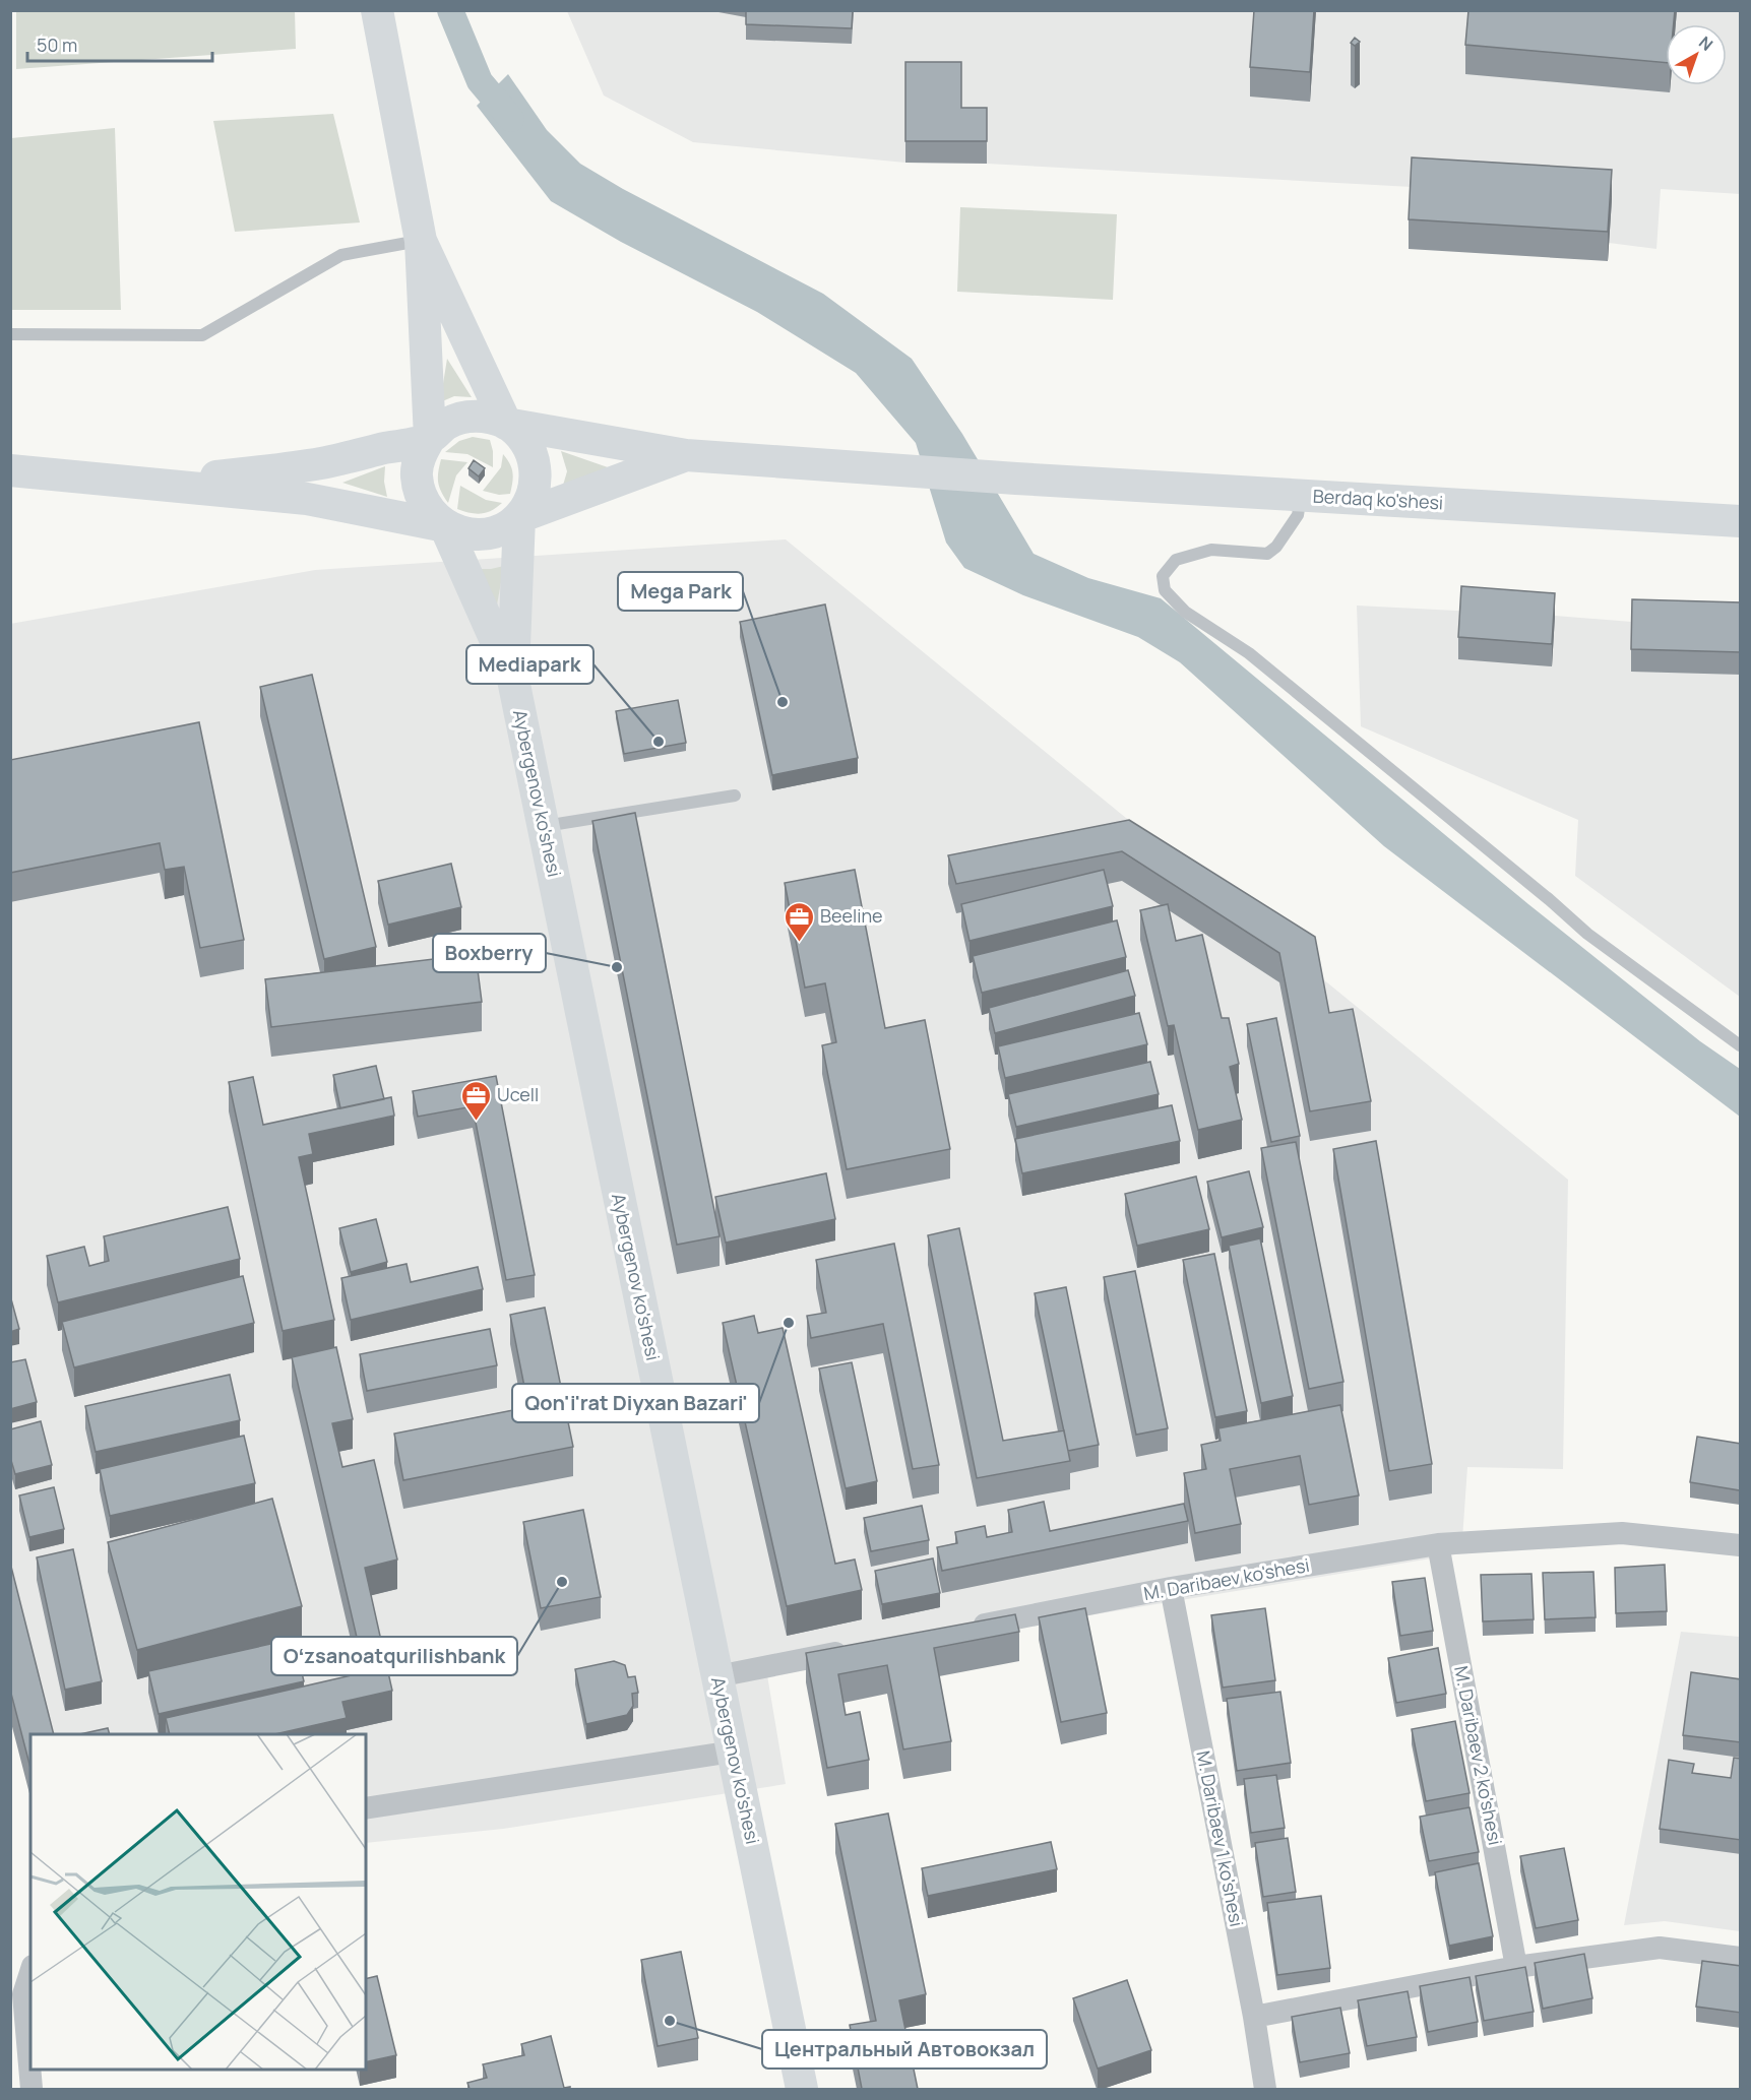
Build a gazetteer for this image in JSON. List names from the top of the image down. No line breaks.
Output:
{"streets":{"main road":["Berdaq ko'shesi","Aybergenov ko'shesi"],"street":["M. Daribaev ko'shesi","M. Daribaev 2 ko'shesi","M. Daribaev 1 ko'shesi"]},"crossings":[["Berdaq ko'shesi","Aybergenov ko'shesi"],["M. Daribaev ko'shesi","M. Daribaev 2 ko'shesi"],["M. Daribaev ko'shesi","M. Daribaev 1 ko'shesi"]],"places":{"other":["Mega Park","Mediapark","Boxberry","Qon'i'rat Diyxan Bazari'","Oʻzsanoatqurilishbank","Центральный Автовокзал"],"office":["Beeline","Ucell"]},"scale_bar":"50 m","north":"top right"}
